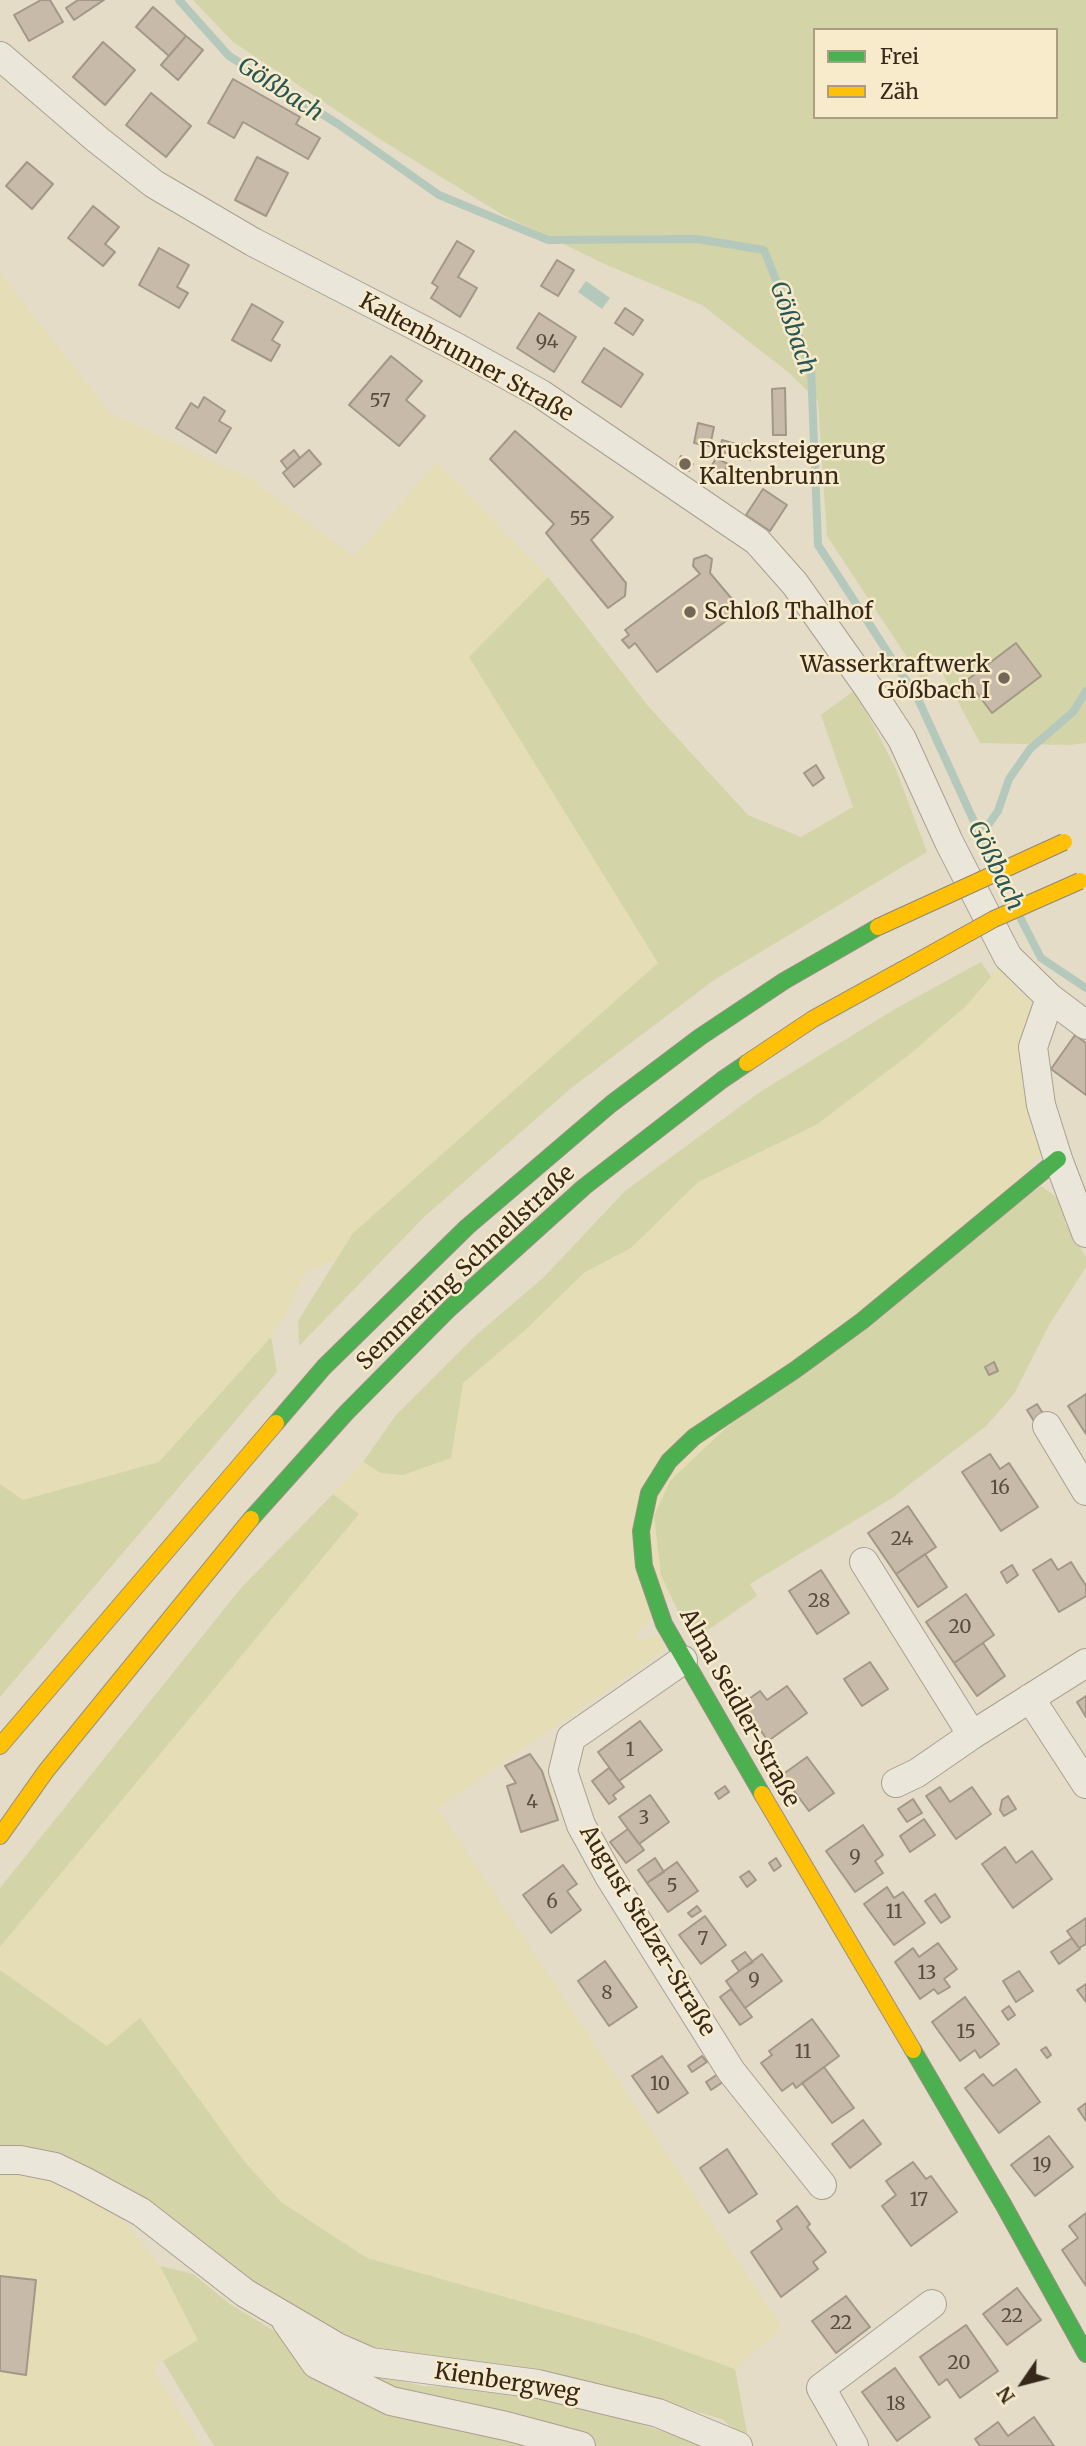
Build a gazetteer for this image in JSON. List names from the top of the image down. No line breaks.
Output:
{"streets":{"main road":["Semmering Schnellstraße","Alma Seidler-Straße"],"street":["Kaltenbrunner Straße","August Stelzer-Straße","Kienbergweg"]},"crossings":[["Alma Seidler-Straße","August Stelzer-Straße"]],"water":["Gößbach"],"places":["Drucksteigerung Kaltenbrunn","Schloß Thalhof","Wasserkraftwerk Gößbach I"],"house_numbers":["94","57","55","16","24","28","20","1","4","3","9","5","6","11","7","13","9","8","15","11","10","19","17","22","22","20","18"],"legend":["Frei","Zäh"],"north":"bottom left"}
